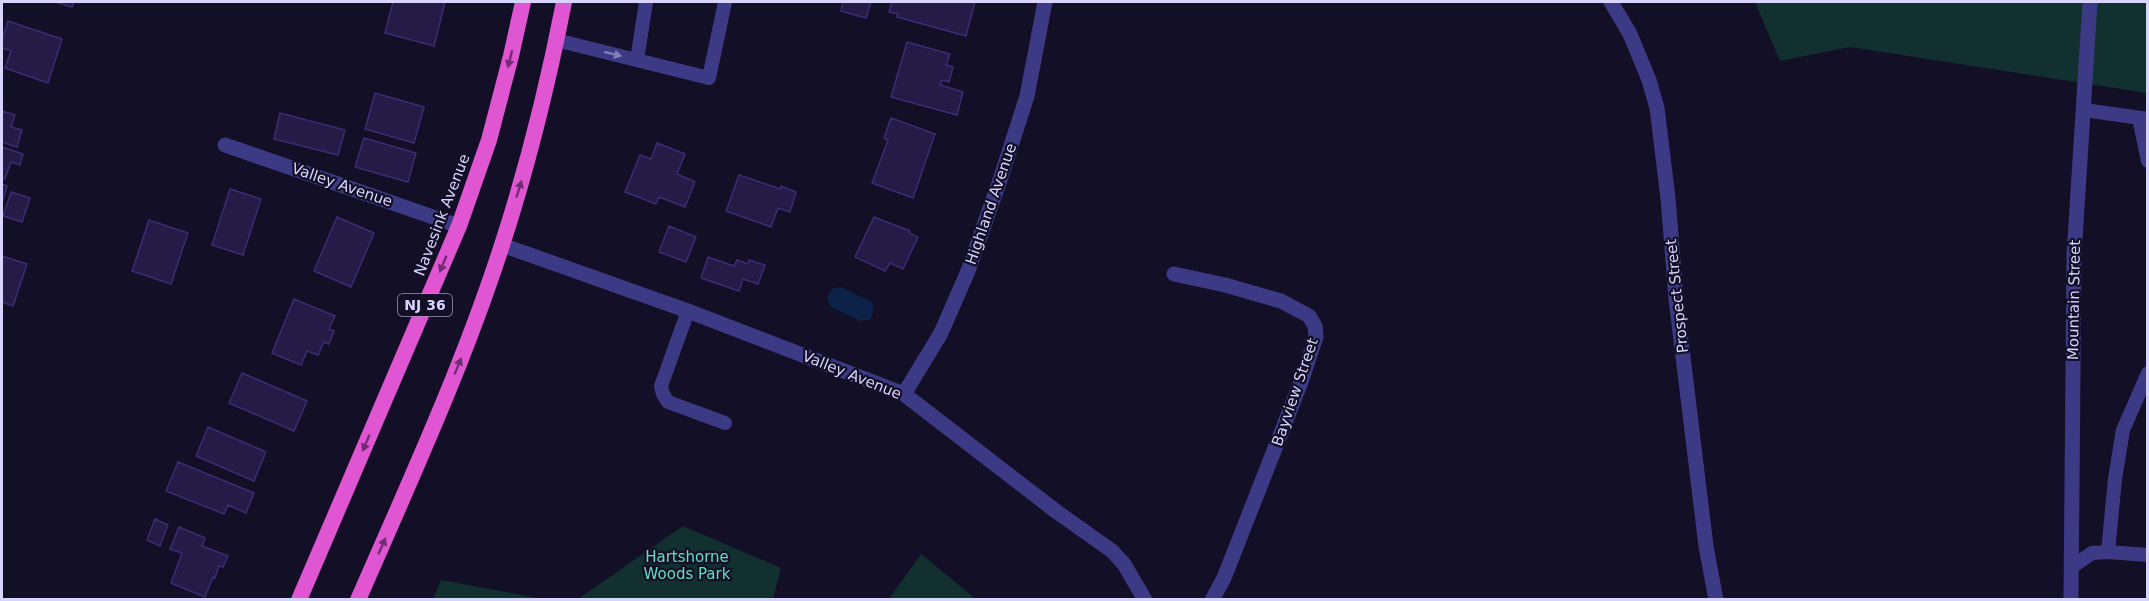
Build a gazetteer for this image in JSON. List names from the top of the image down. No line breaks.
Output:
{"streets":{"highway":["Navesink Avenue","NJ 36"],"street":["Valley Avenue","Highland Avenue","Prospect Street","Mountain Street","Bayview Street"]},"crossings":[["Valley Avenue","Highland Avenue"],["Valley Avenue","Navesink Avenue"]],"parks":["Hartshorne Woods Park"]}
